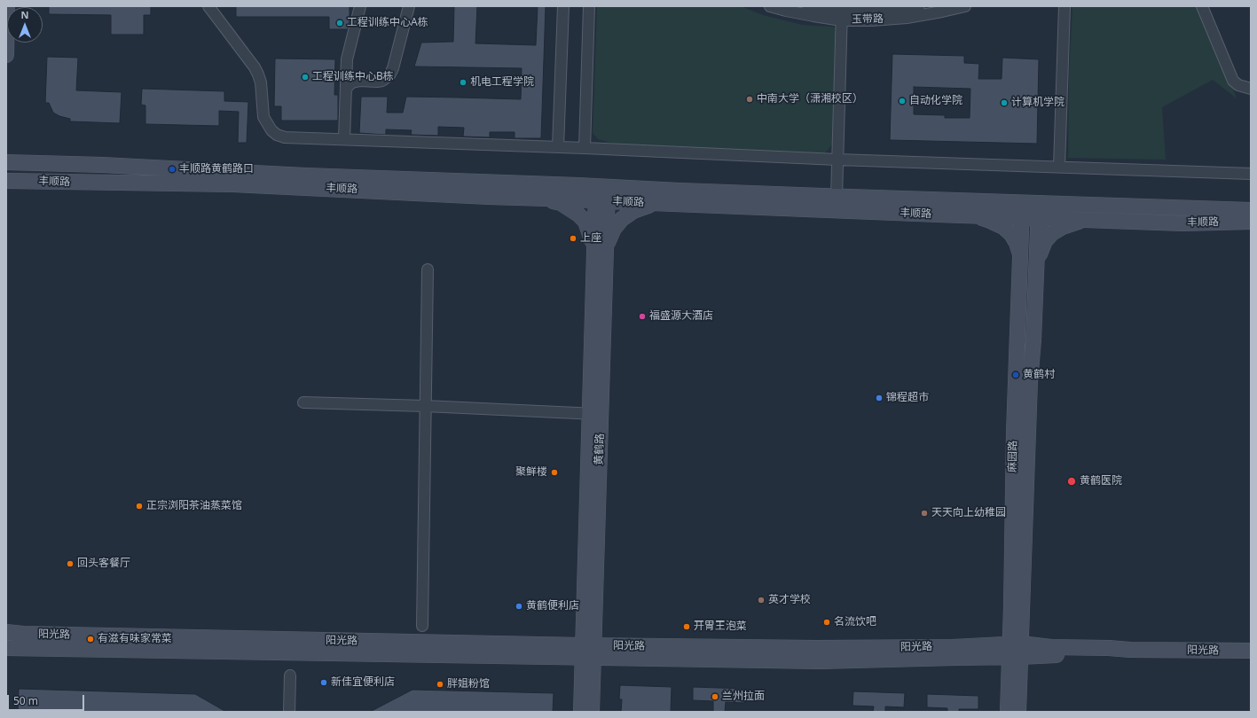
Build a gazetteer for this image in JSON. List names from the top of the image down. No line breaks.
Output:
{"streets":{"main road":["丰顺路","黄鹤路","麻园路","阳光路"],"street":["玉带路"]},"crossings":[["丰顺路","黄鹤路"],["丰顺路","麻园路"],["黄鹤路","阳光路"],["麻园路","阳光路"]],"places":["工程训练中心A栋","工程训练中心B栋","机电工程学院","中南大学（潇湘校区）","自动化学院","计算机学院","丰顺路黄鹤路口","上座","福盛源大酒店","黄鹤村","锦程超市","聚鲜楼","黄鹤医院","正宗浏阳茶油蒸菜馆","天天向上幼稚园","回头客餐厅","英才学校","黄鹤便利店","名流饮吧","开胃王泡菜","有滋有味家常菜","新佳宜便利店","胖姐粉馆","兰州拉面"],"scale_bar":"50 m","north":"top"}
